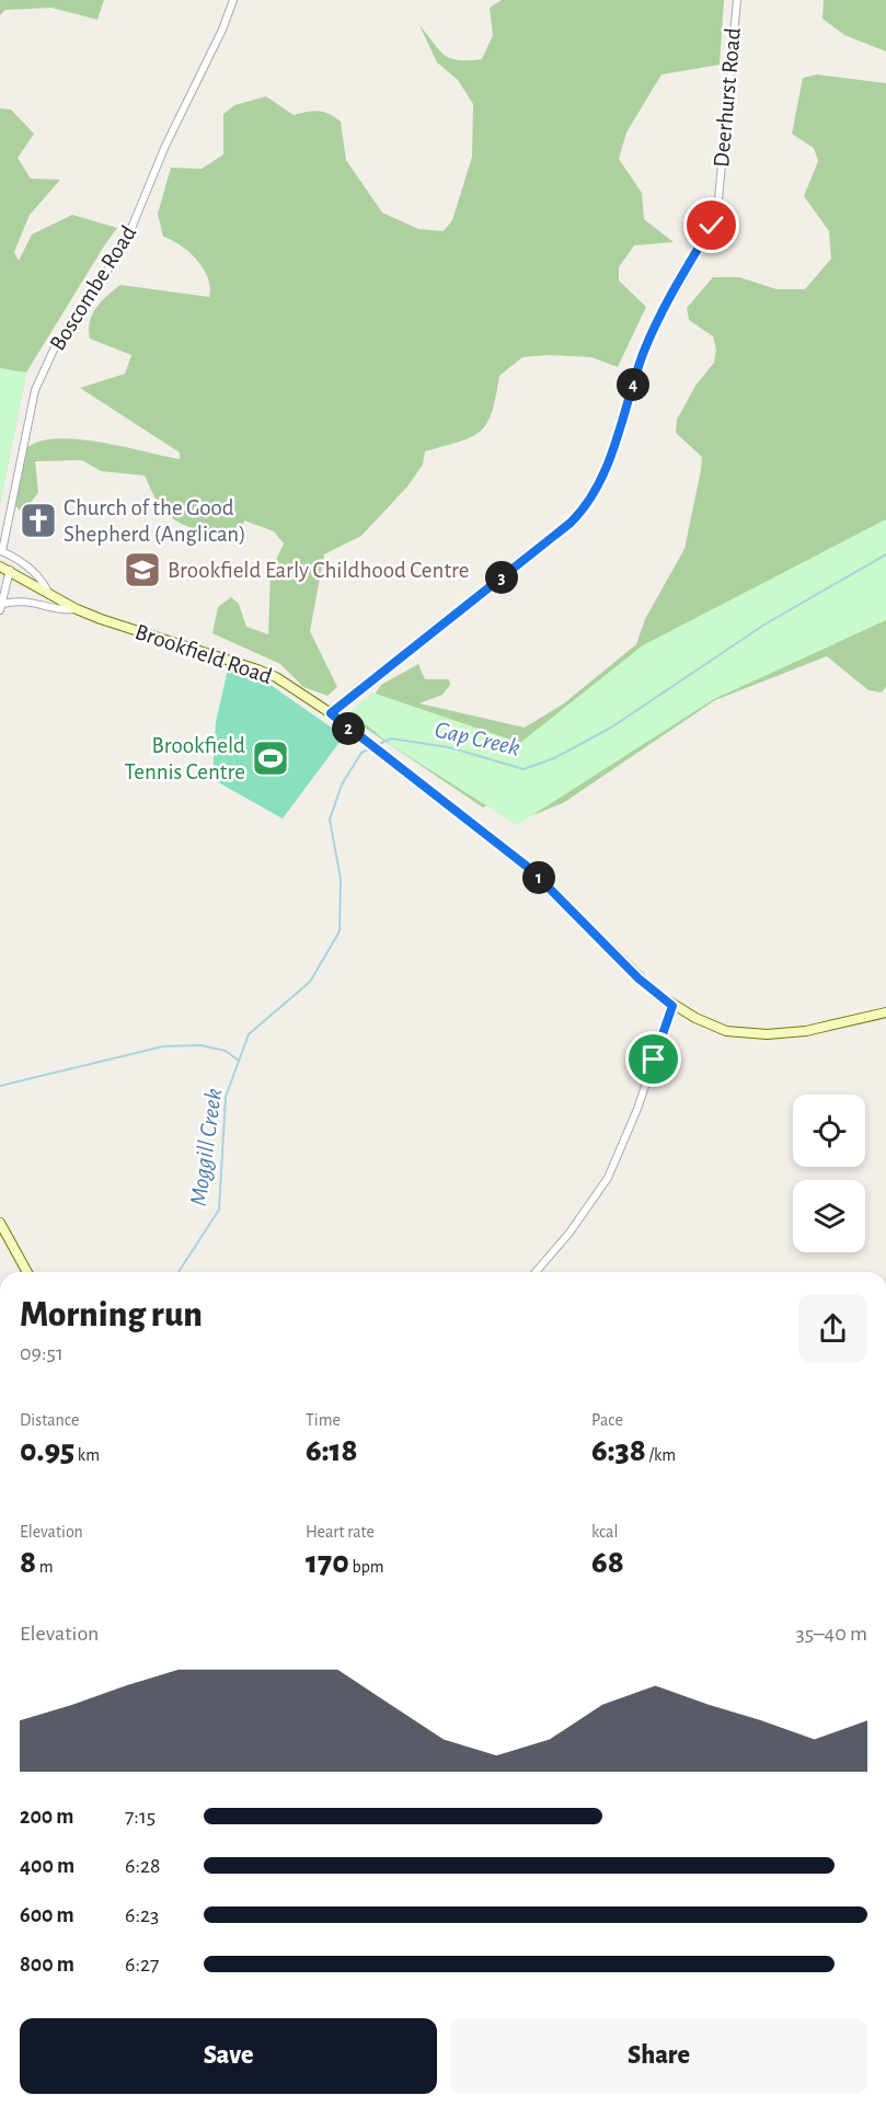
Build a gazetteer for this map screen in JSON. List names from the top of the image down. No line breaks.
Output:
{"streets":{"main road":["Brookfield Road"],"street":["Deerhurst Road","Boscombe Road"]},"crossings":[["Deerhurst Road","Brookfield Road"],["Boscombe Road","Brookfield Road"]],"water":["Gap Creek","Moggill Creek"],"places":{"church":["Church of the Good Shepherd (Anglican)"],"school or university":["Brookfield Early Childhood Centre"],"sports":["Brookfield Tennis Centre"]},"page":{"pins":["4","3","2","1"],"heading":["Morning run","09:51"],"stats":[["Distance","0.95 km"],["Time","6:18"],["Pace","6:38 /km"],["Elevation","8 m"],["Heart rate","170 bpm"],["kcal","68"]],"chart":["Elevation","35–40 m"],"list":[{"name":"200 m","note":"7:15"},{"name":"400 m","note":"6:28"},{"name":"600 m","note":"6:23"},{"name":"800 m","note":"6:27"}],"buttons":["Save","Share"]}}
